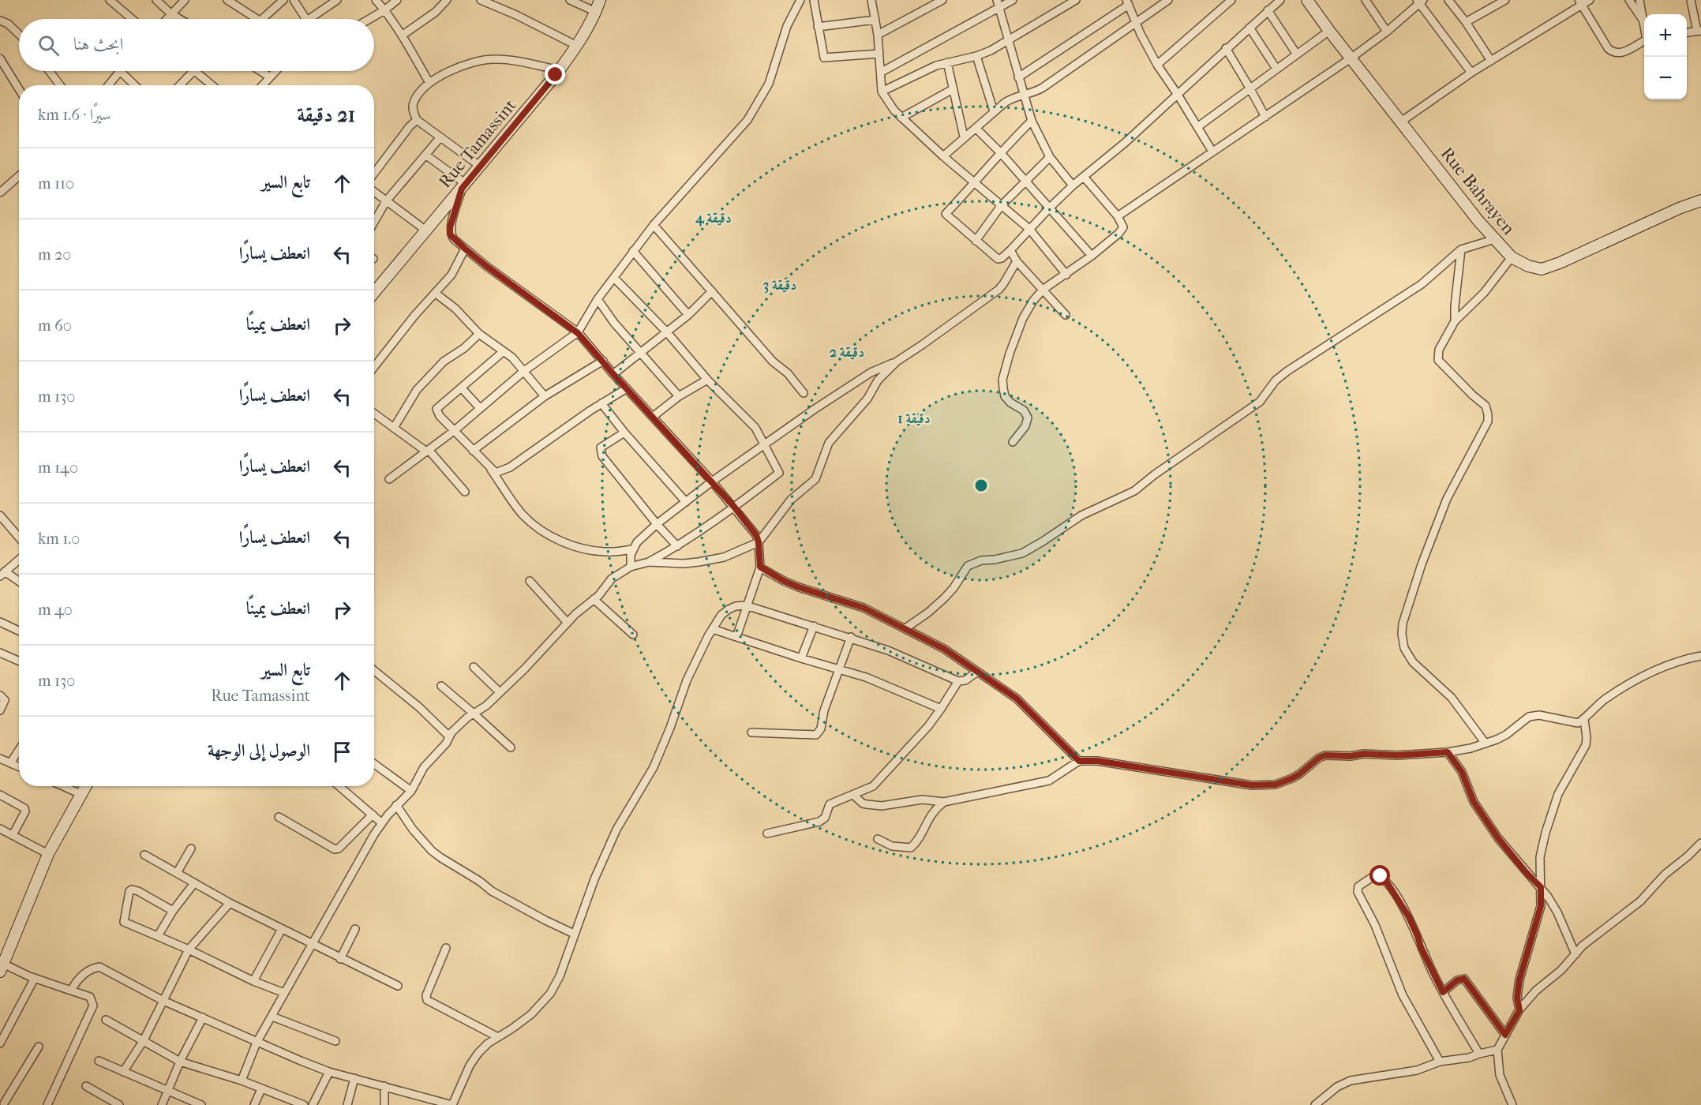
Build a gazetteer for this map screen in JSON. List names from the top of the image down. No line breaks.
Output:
{"streets":{"main road":["Rue Tamassint","Rue Bahrayen"]},"page":{"map_buttons":["+","−"],"search":"ابحث هنا","heading":["21 دقيقة","سيرًا · 1.6 km"],"list":[["تابع السير","110 m"],["انعطف يسارًا","20 m"],["انعطف يمينًا","60 m"],["انعطف يسارًا","130 m"],["انعطف يسارًا","140 m"],["انعطف يسارًا","1.0 km"],["انعطف يمينًا","40 m"],["تابع السير","Rue Tamassint","130 m"],"الوصول إلى الوجهة"]},"rings":["4 دقيقة","3 دقيقة","2 دقيقة","1 دقيقة"]}
